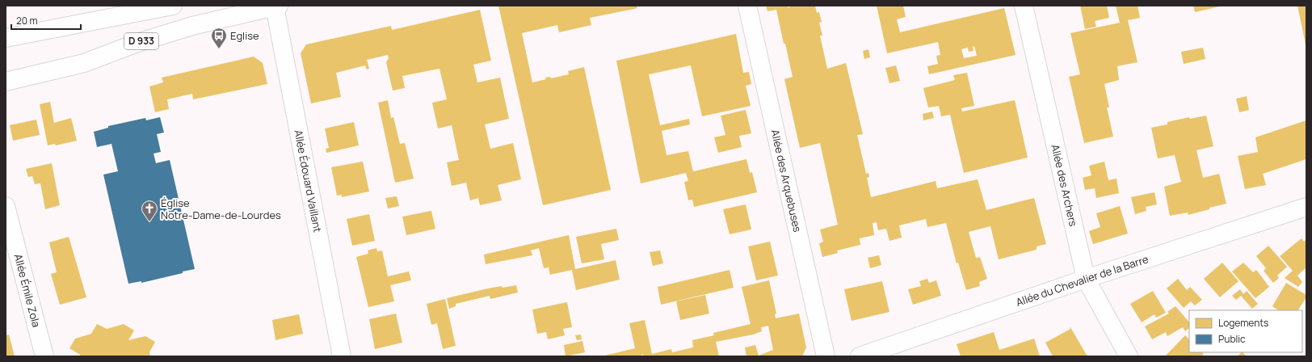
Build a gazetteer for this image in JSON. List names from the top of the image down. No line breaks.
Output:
{"streets":{"street":["D 933","Allée des Arquebuses","Allée Édouard Vaillant","Allée des Archers","Allée du Chevalier de la Barre","Allée Émile Zola"]},"crossings":[["D 933","Allée Édouard Vaillant"],["Allée des Archers","Allée du Chevalier de la Barre"]],"places":{"bus stop":["Eglise"],"church":["Église Notre-Dame-de-Lourdes"]},"legend":["Logements","Public"],"scale_bar":"20 m"}
